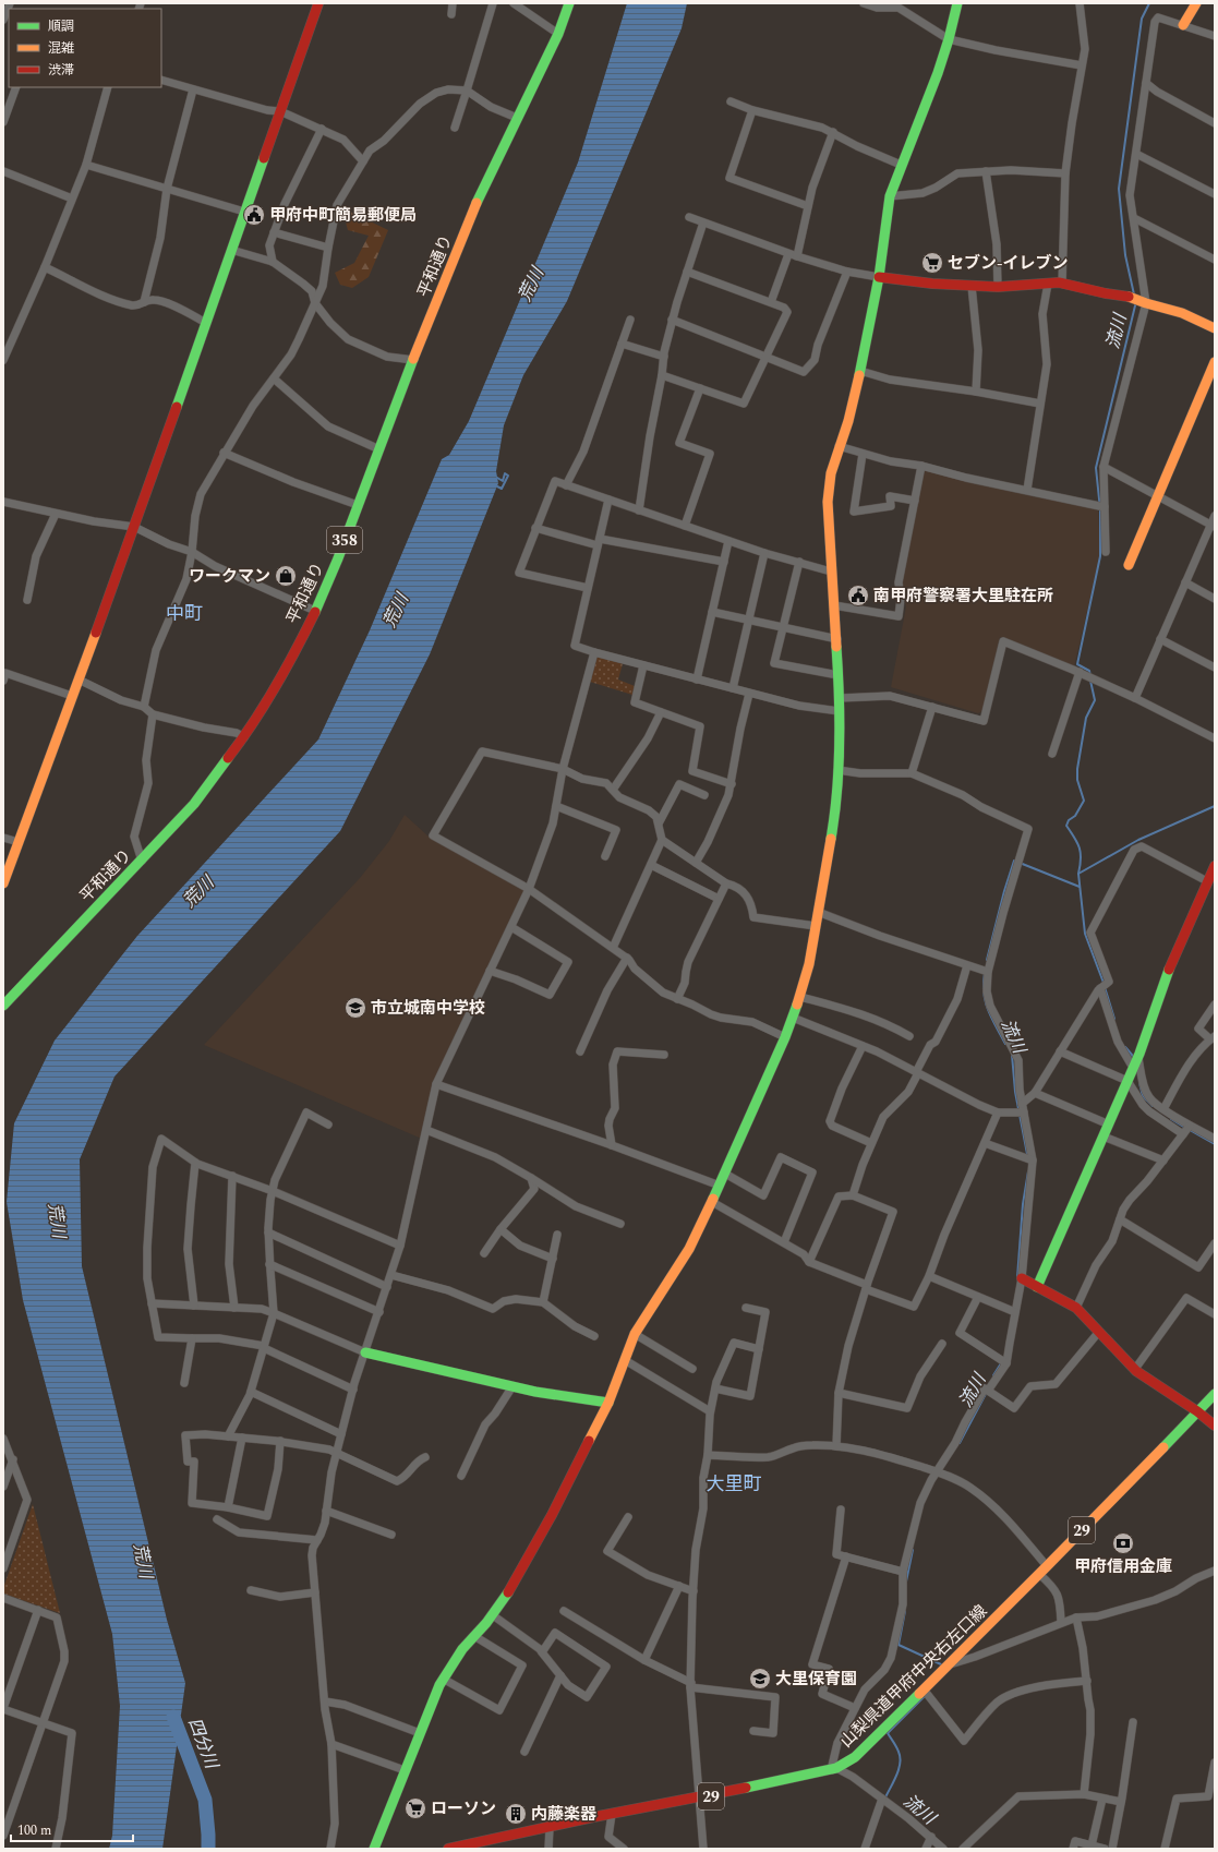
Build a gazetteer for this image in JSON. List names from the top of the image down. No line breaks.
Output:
{"streets":{"main road":["平和通り","358","29","山梨県道甲府中央右左口線"]},"districts":["中町","大里町"],"water":["荒川","流川","四分川"],"places":{"public building":["甲府中町簡易郵便局","南甲府警察署大里駐在所"],"supermarket":["セブン-イレブン","ローソン"],"shop":["ワークマン"],"school or university":["市立城南中学校","大里保育園"],"bank":["甲府信用金庫"],"building":["内藤楽器"]},"legend":["順調","混雑","渋滞"],"scale_bar":"100 m"}
